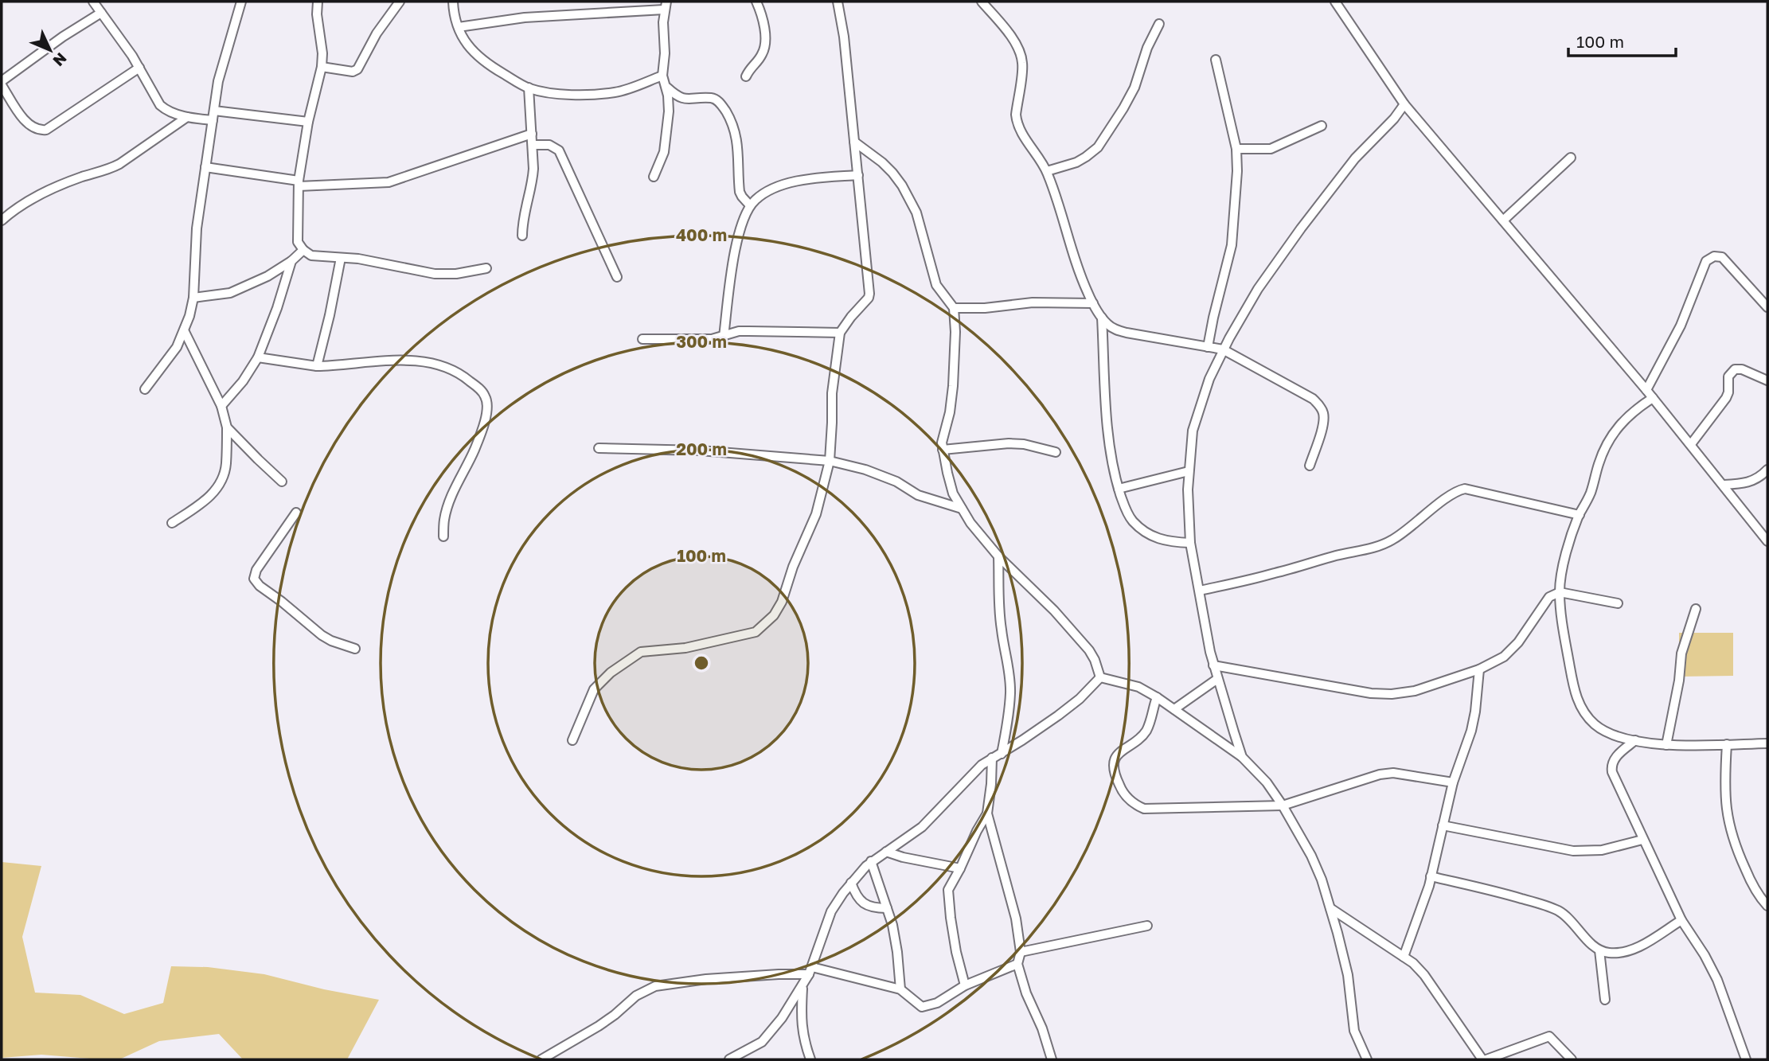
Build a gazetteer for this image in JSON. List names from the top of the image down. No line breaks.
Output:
{"scale_bar":"100 m","north":"bottom right","rings":["400 m","300 m","200 m","100 m"]}
